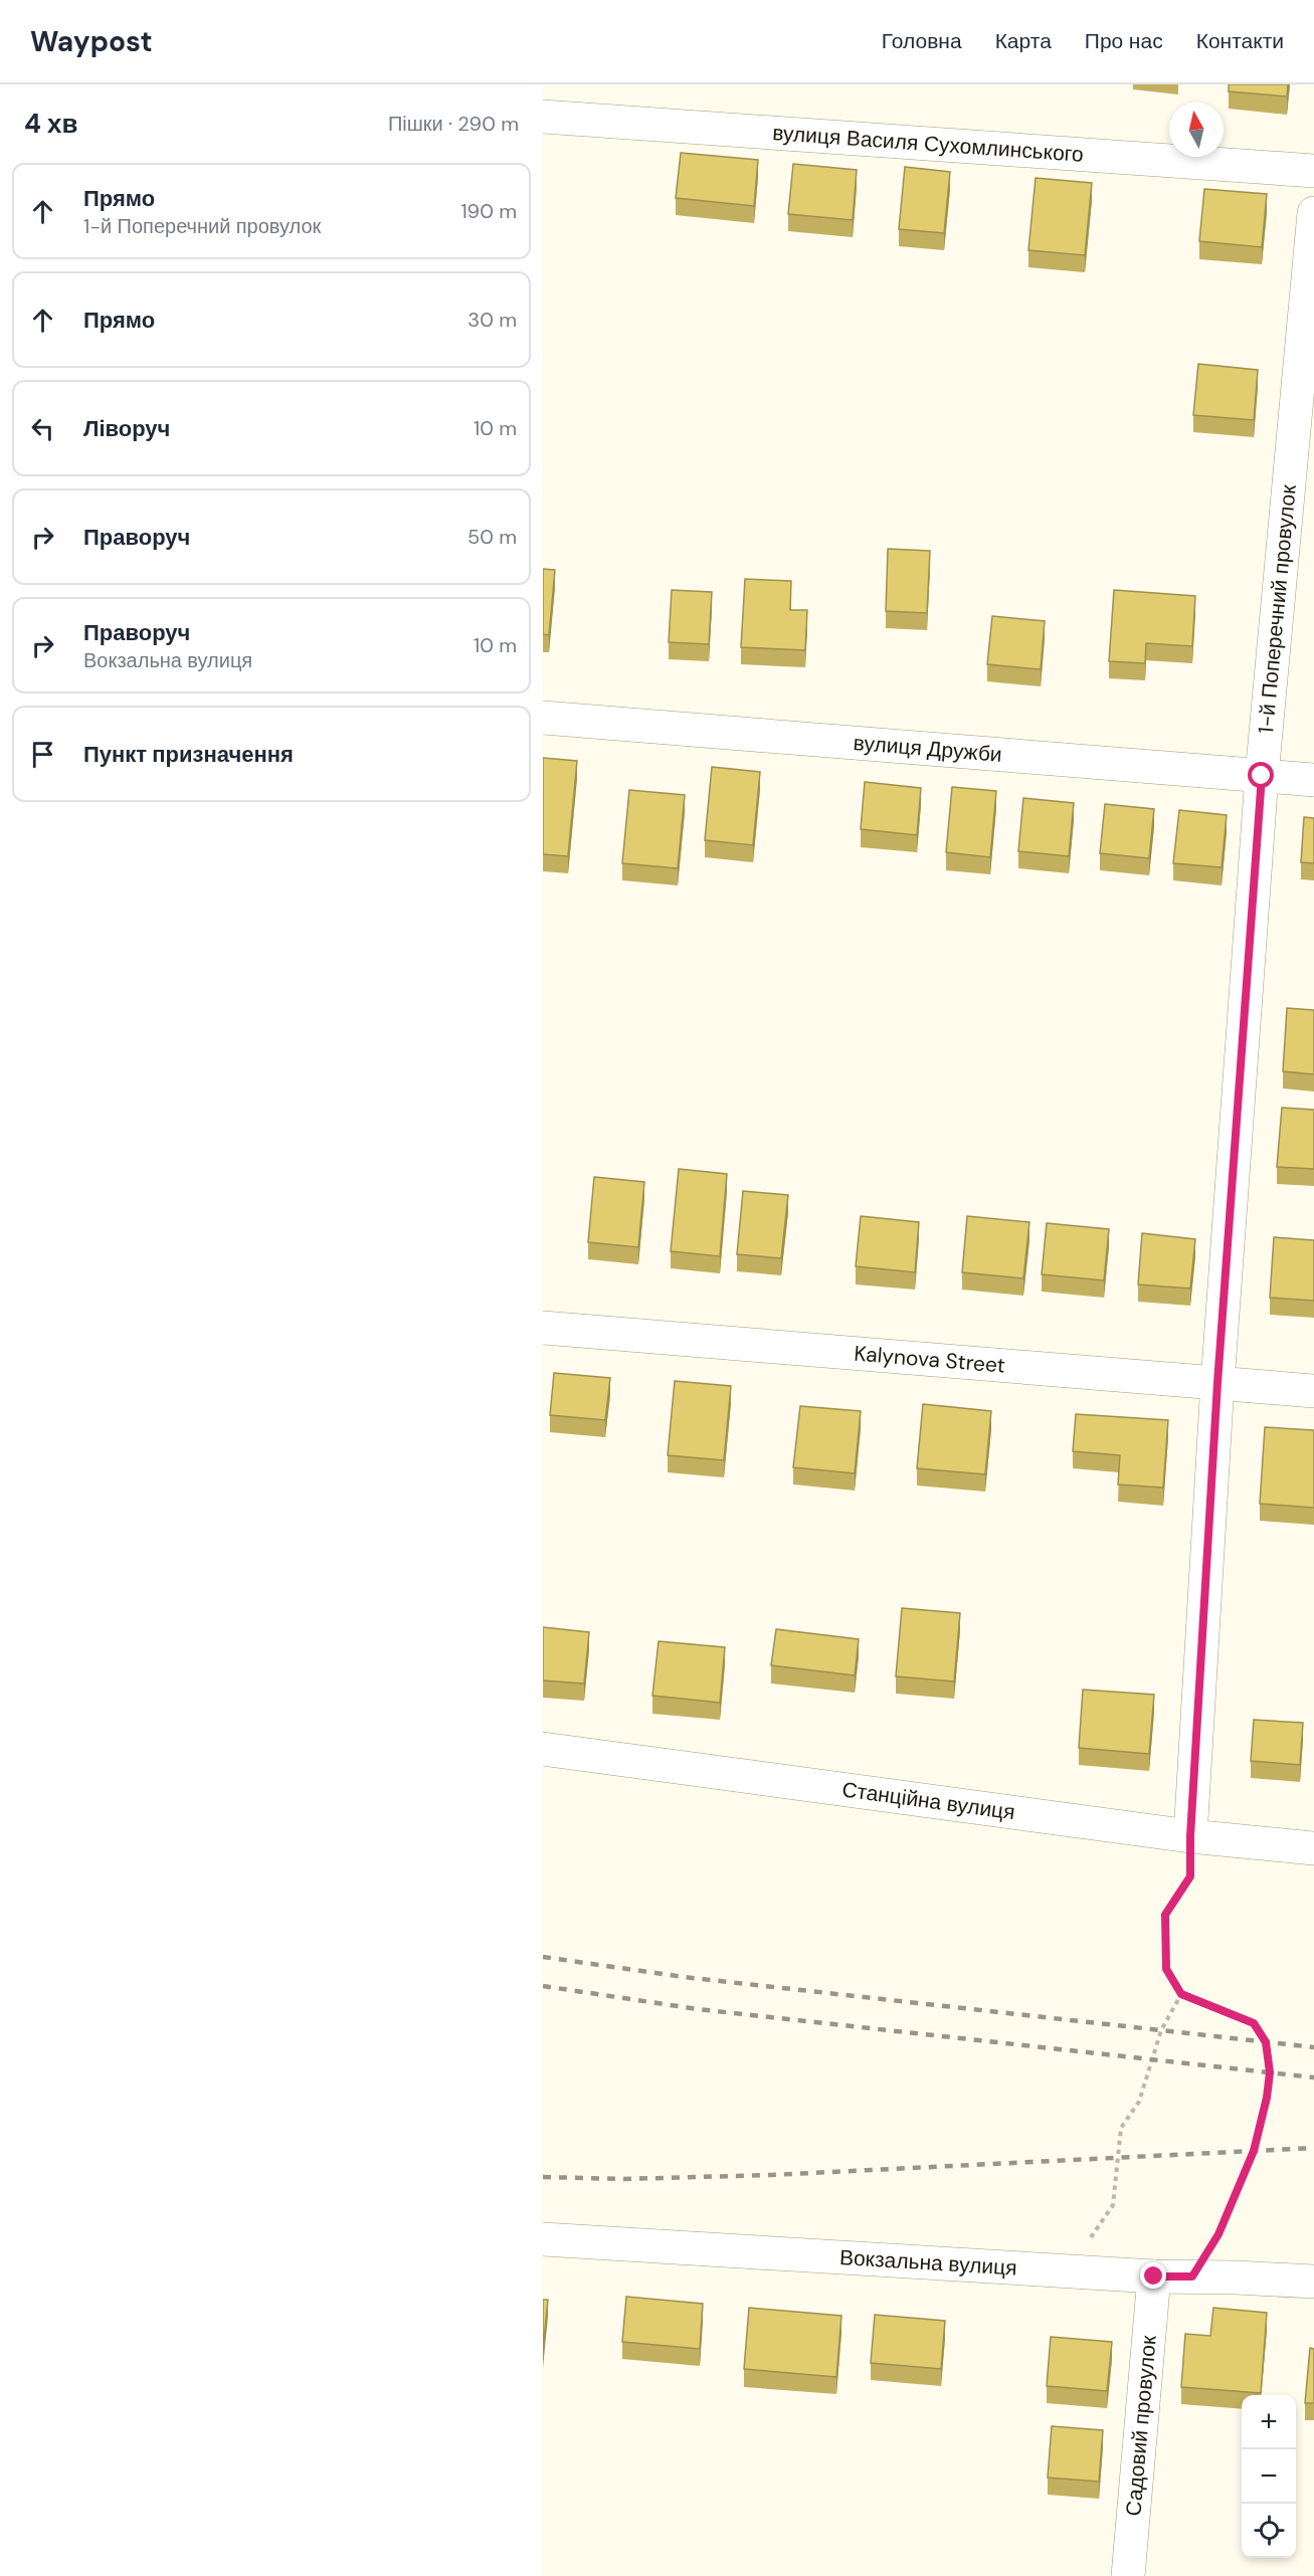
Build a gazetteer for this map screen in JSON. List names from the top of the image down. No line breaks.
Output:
{"streets":{"street":["вулиця Василя Сухомлинського","1-й Поперечний провулок","вулиця Дружби","Kalynova Street","Станційна вулиця","Вокзальна вулиця","Садовий провулок"]},"crossings":[["1-й Поперечний провулок","вулиця Дружби"],["1-й Поперечний провулок","Kalynova Street"],["1-й Поперечний провулок","Станційна вулиця"],["Вокзальна вулиця","Садовий провулок"]],"north":"top","page":{"header":"Waypost","nav":["Головна","Карта","Про нас","Контакти"],"heading":["4 хв","Пішки · 290 m"],"list":[["Прямо","1-й Поперечний провулок","190 m"],["Прямо","30 m"],["Ліворуч","10 m"],["Праворуч","50 m"],["Праворуч","Вокзальна вулиця","10 m"],"Пункт призначення"],"map_buttons":["+","−"]}}
